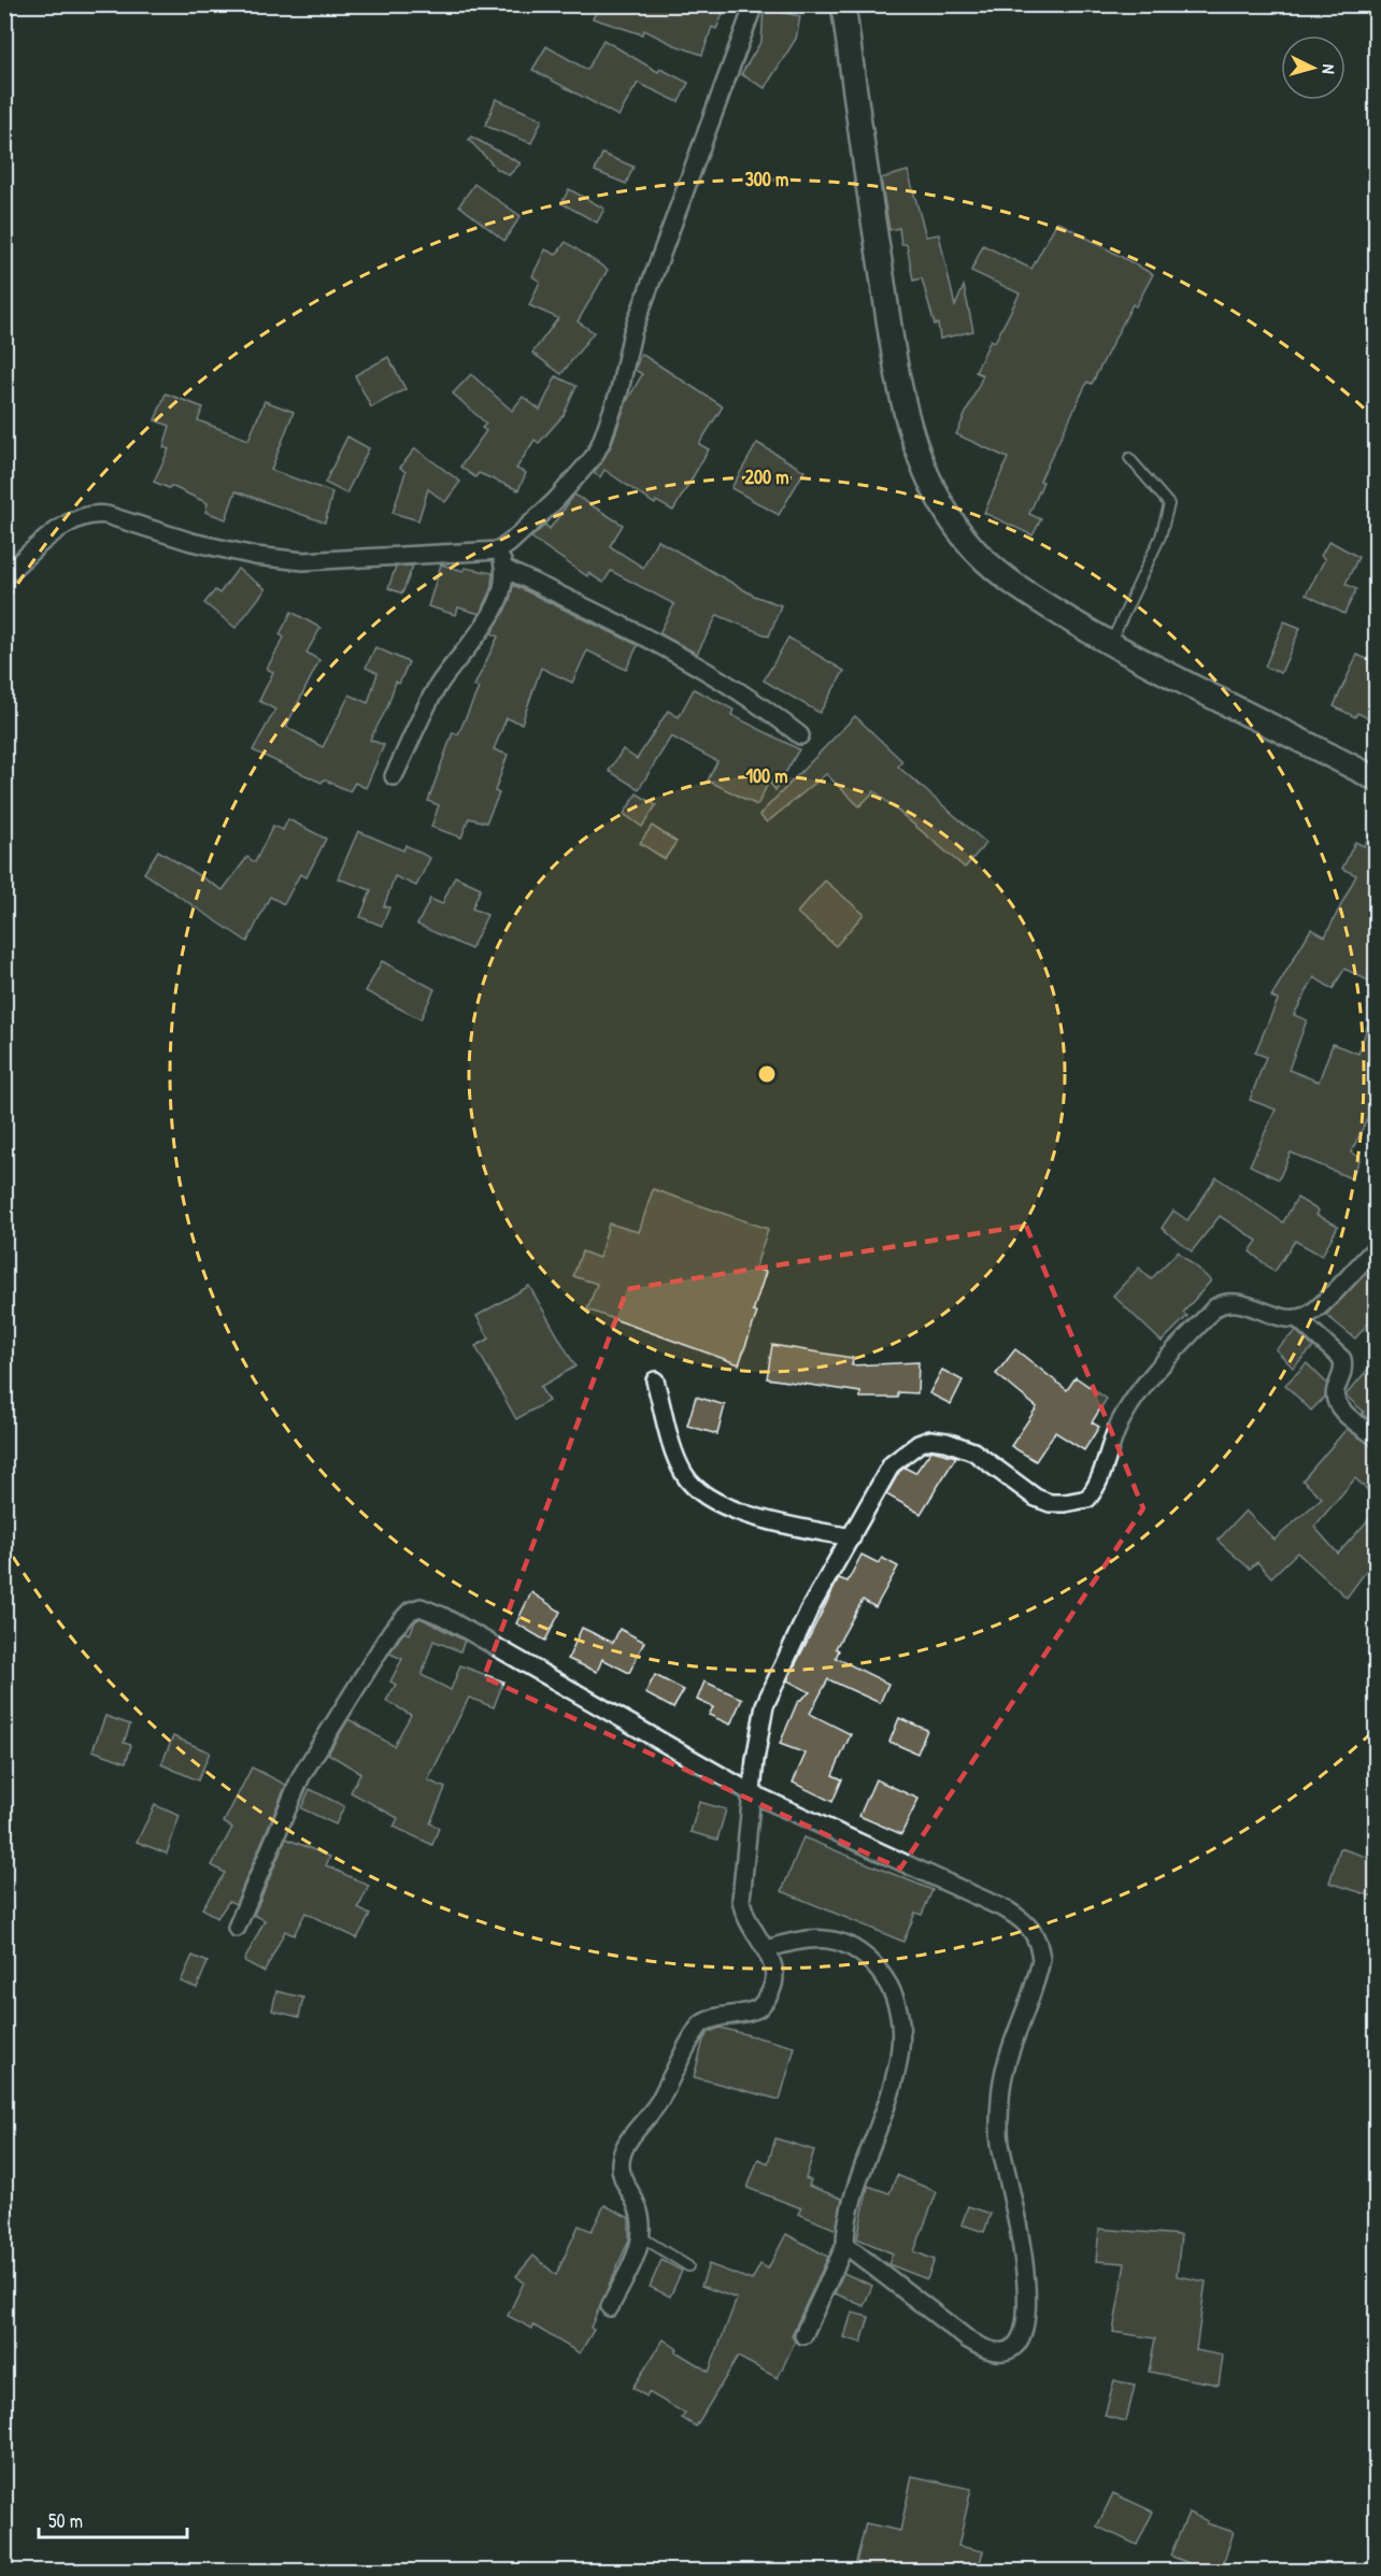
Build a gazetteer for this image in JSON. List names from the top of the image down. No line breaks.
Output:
{"scale_bar":"50 m","north":"right","rings":["300 m","200 m","100 m"]}
